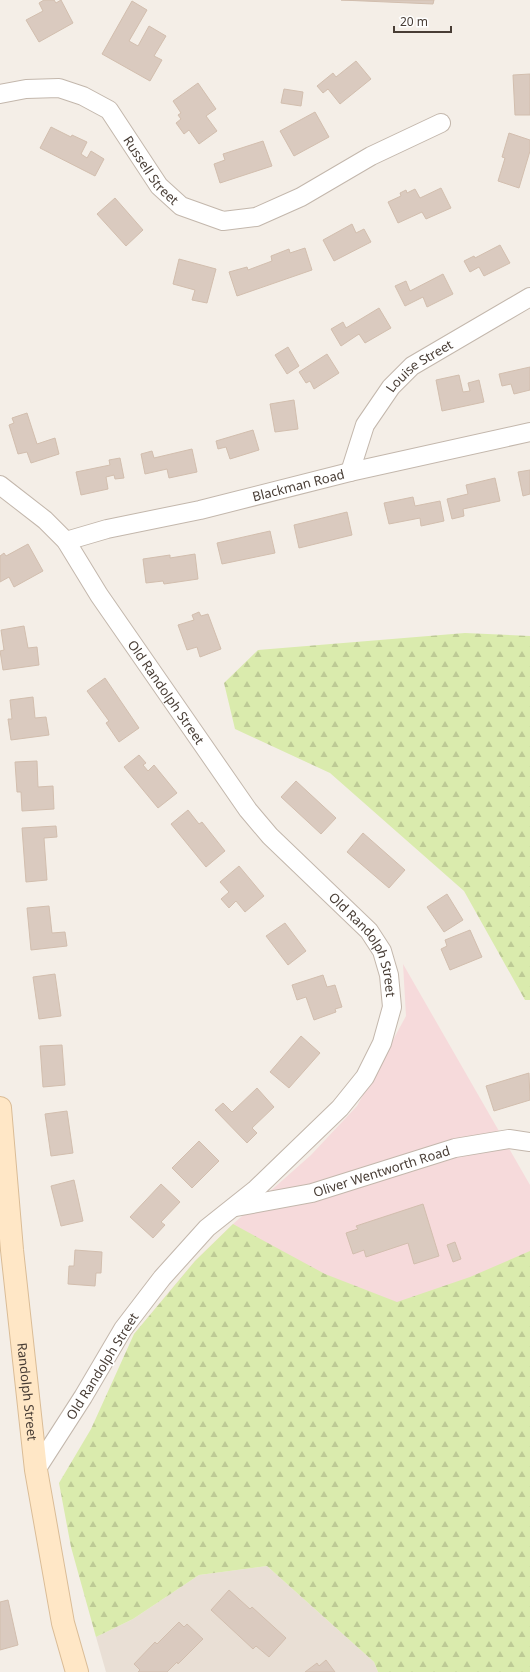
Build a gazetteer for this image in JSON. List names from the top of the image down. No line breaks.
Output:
{"streets":{"main road":["Randolph Street"],"street":["Russell Street","Louise Street","Blackman Road","Old Randolph Street","Oliver Wentworth Road"]},"crossings":[["Louise Street","Blackman Road"],["Blackman Road","Old Randolph Street"],["Old Randolph Street","Oliver Wentworth Road"],["Old Randolph Street","Randolph Street"]],"scale_bar":"20 m"}
